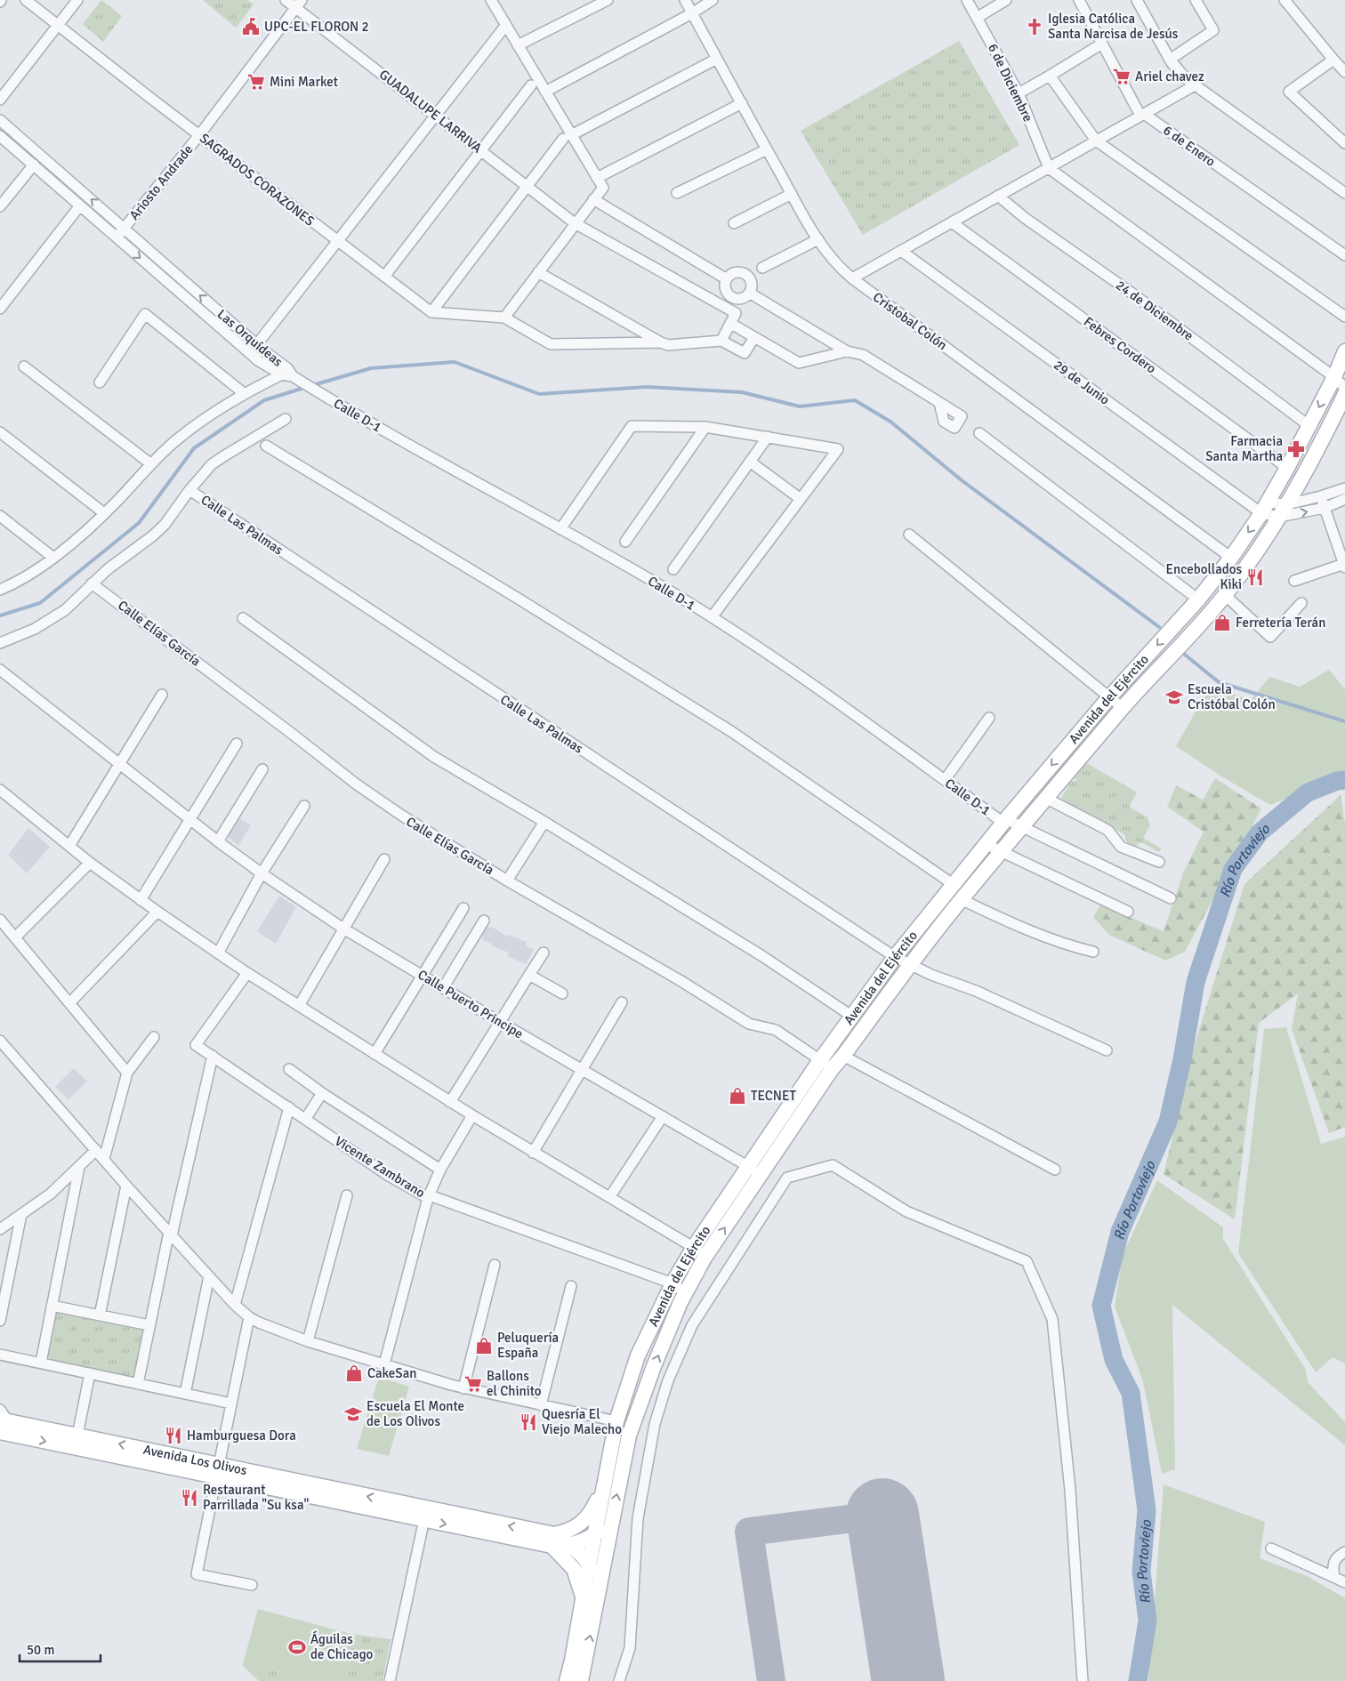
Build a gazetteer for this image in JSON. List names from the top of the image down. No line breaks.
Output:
{"streets":{"main road":["Avenida del Ejército","Avenida Los Olivos"],"street":["6 de Diciembre","GUADALUPE LARRIVA","6 de Enero","SAGRADOS CORAZONES","Ariosto Andrade","24 de Diciembre","Cristobal Colón","Las Orquídeas","Febres Cordero","29 de Junio","Calle D-1","Calle Las Palmas","Calle Elías García","Calle Puerto Principe","Vicente Zambrano"]},"crossings":[["GUADALUPE LARRIVA","Ariosto Andrade"],["SAGRADOS CORAZONES","Ariosto Andrade"],["Ariosto Andrade","Las Orquídeas"],["24 de Diciembre","Avenida del Ejército"],["Cristobal Colón","Avenida del Ejército"],["Las Orquídeas","Calle D-1"],["Febres Cordero","Avenida del Ejército"],["29 de Junio","Avenida del Ejército"],["Calle D-1","Avenida del Ejército"],["Calle Las Palmas","Avenida del Ejército"],["Calle Elías García","Avenida del Ejército"],["Avenida del Ejército","Calle Puerto Principe"],["Avenida del Ejército","Vicente Zambrano"],["Avenida del Ejército","Avenida Los Olivos"]],"water":["Río Portoviejo"],"places":{"public building":["UPC-EL FLORON 2"],"church":["Iglesia Católica Santa Narcisa de Jesús"],"supermarket":["Ariel chavez","Mini Market","Ballons el Chinito"],"pharmacy":["Farmacia Santa Martha"],"restaurant":["Encebollados Kiki","Quesría El Viejo Malecho","Hamburguesa Dora","Restaurant Parrillada \"Su ksa\""],"shop":["Ferretería Terán","TECNET","Peluquería España","CakeSan"],"school or university":["Escuela Cristóbal Colón","Escuela El Monte de Los Olivos"],"sports":["Águilas de Chicago"]},"scale_bar":"50 m"}
